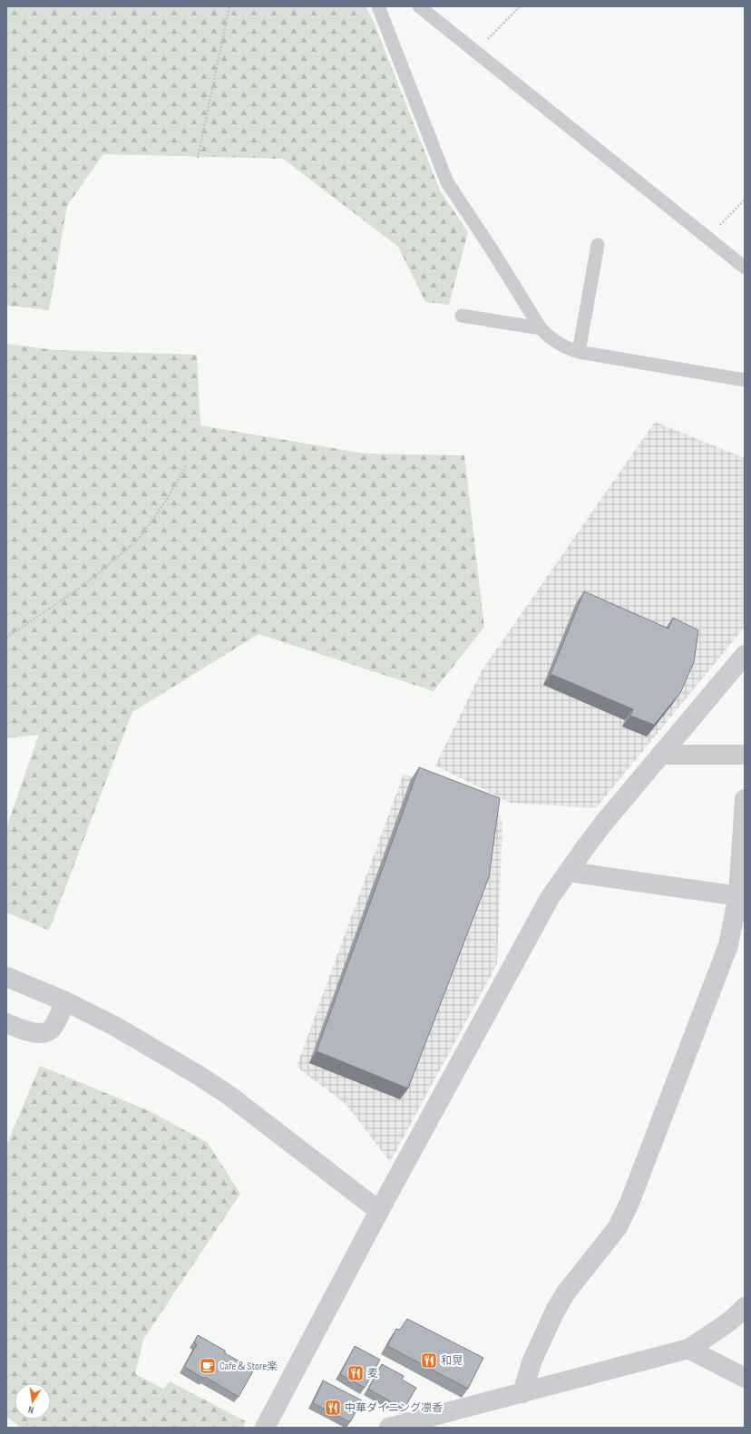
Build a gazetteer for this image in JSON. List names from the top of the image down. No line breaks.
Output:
{"places":{"restaurant":["和晃","麦","中華ダイニング凛香"],"cafe":["Cafe＆Store楽"]},"north":"bottom"}
